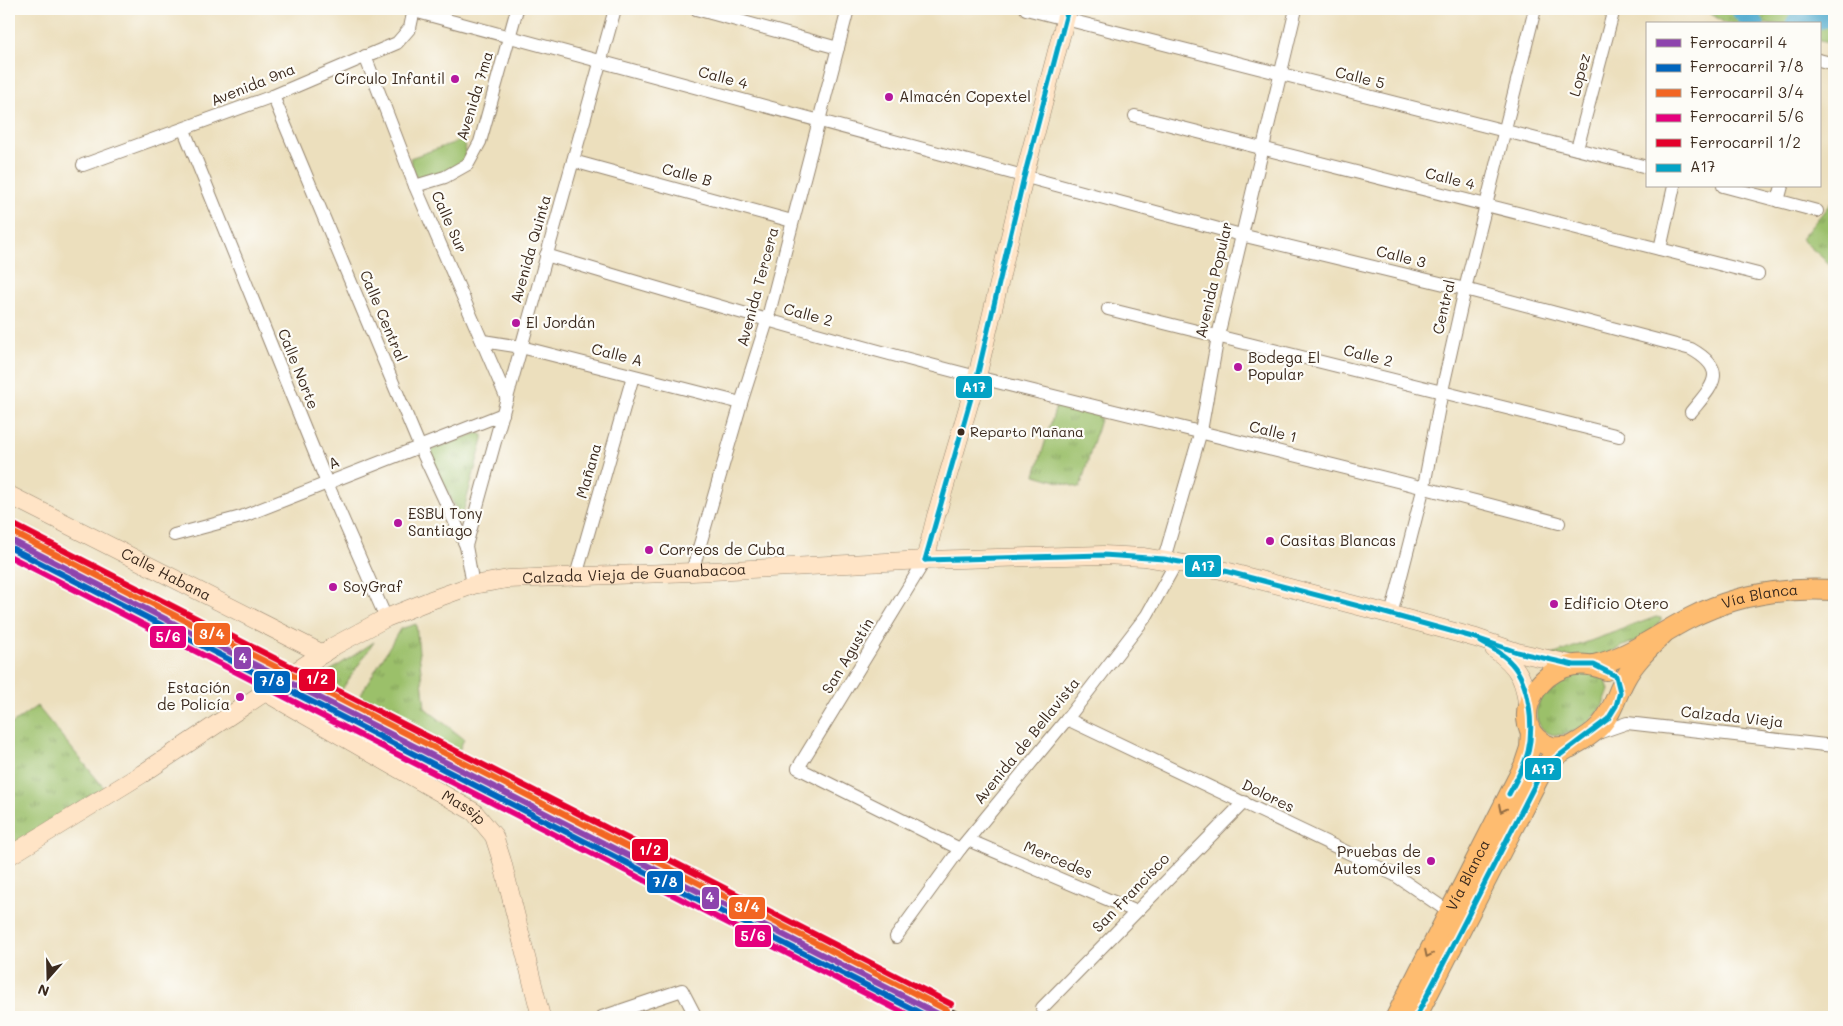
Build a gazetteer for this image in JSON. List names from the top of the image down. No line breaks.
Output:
{"streets":{"main road":["Calzada Vieja de Guanabacoa","Calle Habana","Vía Blanca","Massip"],"street":["Lopez","Calle 4","Calle 5","Avenida 9na","Avenida 7ma","Calle B","Calle Sur","Avenida Quinta","Calle 3","Avenida Popular","Avenida Tercera","Central","Calle 2","Calle Central","Calle A","Calle Norte","Calle 1","A","Mañana","San Agustín","Calzada Vieja","Avenida de Bellavista","Dolores","Mercedes","San Francisco"]},"crossings":[["Lopez","Calle 5"],["Calle 4","Avenida 9na"],["Calle 4","Avenida 7ma"],["Calle 4","Avenida Quinta"],["Calle 4","Calle 3"],["Calle 4","Avenida Popular"],["Calle 4","Avenida Tercera"],["Calle 4","Central"],["Calle 5","Avenida Popular"],["Calle 5","Central"],["Avenida 9na","Calle Sur"],["Avenida 9na","Calle Central"],["Avenida 9na","Calle Norte"],["Avenida 7ma","Calle Sur"],["Calle B","Avenida Quinta"],["Calle B","Avenida Tercera"],["Calle Sur","Avenida Quinta"],["Calle Sur","Calle A"],["Avenida Quinta","Calle 2"],["Avenida Quinta","Calle Central"],["Avenida Quinta","Calle A"],["Avenida Quinta","A"],["Avenida Quinta","Calzada Vieja de Guanabacoa"],["Calle 3","Avenida Popular"],["Calle 3","Central"],["Avenida Popular","Calle 2"],["Avenida Popular","Calle 1"],["Avenida Popular","Calzada Vieja de Guanabacoa"],["Avenida Popular","Avenida de Bellavista"],["Avenida Tercera","Calle 2"],["Avenida Tercera","Calle A"],["Avenida Tercera","Calzada Vieja de Guanabacoa"],["Central","Calle 2"],["Central","Calle 1"],["Central","Calzada Vieja de Guanabacoa"],["Calle 2","Calle 1"],["Calle Central","A"],["Calle A","Mañana"],["Calle Norte","A"],["Calle Norte","Calzada Vieja de Guanabacoa"],["Mañana","Calzada Vieja de Guanabacoa"],["Calzada Vieja de Guanabacoa","Calle Habana"],["Calzada Vieja de Guanabacoa","San Agustín"],["Calzada Vieja de Guanabacoa","Avenida de Bellavista"],["Calzada Vieja de Guanabacoa","Massip"],["Vía Blanca","Calzada Vieja"],["Vía Blanca","Dolores"],["San Agustín","Mercedes"],["Avenida de Bellavista","Dolores"],["Avenida de Bellavista","Mercedes"],["Dolores","San Francisco"],["Mercedes","San Francisco"]],"places":["Círculo Infantil","Almacén Copextel","El Jordán","Bodega El Popular","Reparto Mañana","ESBU Tony Santiago","Casitas Blancas","Correos de Cuba","SoyGraf","Edificio Otero","Estación de Policía","Pruebas de Automóviles"],"lines":["transit line A17","rail line 1/2","rail line 3/4","rail line 4","rail line 7/8","rail line 5/6"],"legend":["Ferrocarril 4","Ferrocarril 7/8","Ferrocarril 3/4","Ferrocarril 5/6","Ferrocarril 1/2","A17"],"north":"bottom"}
